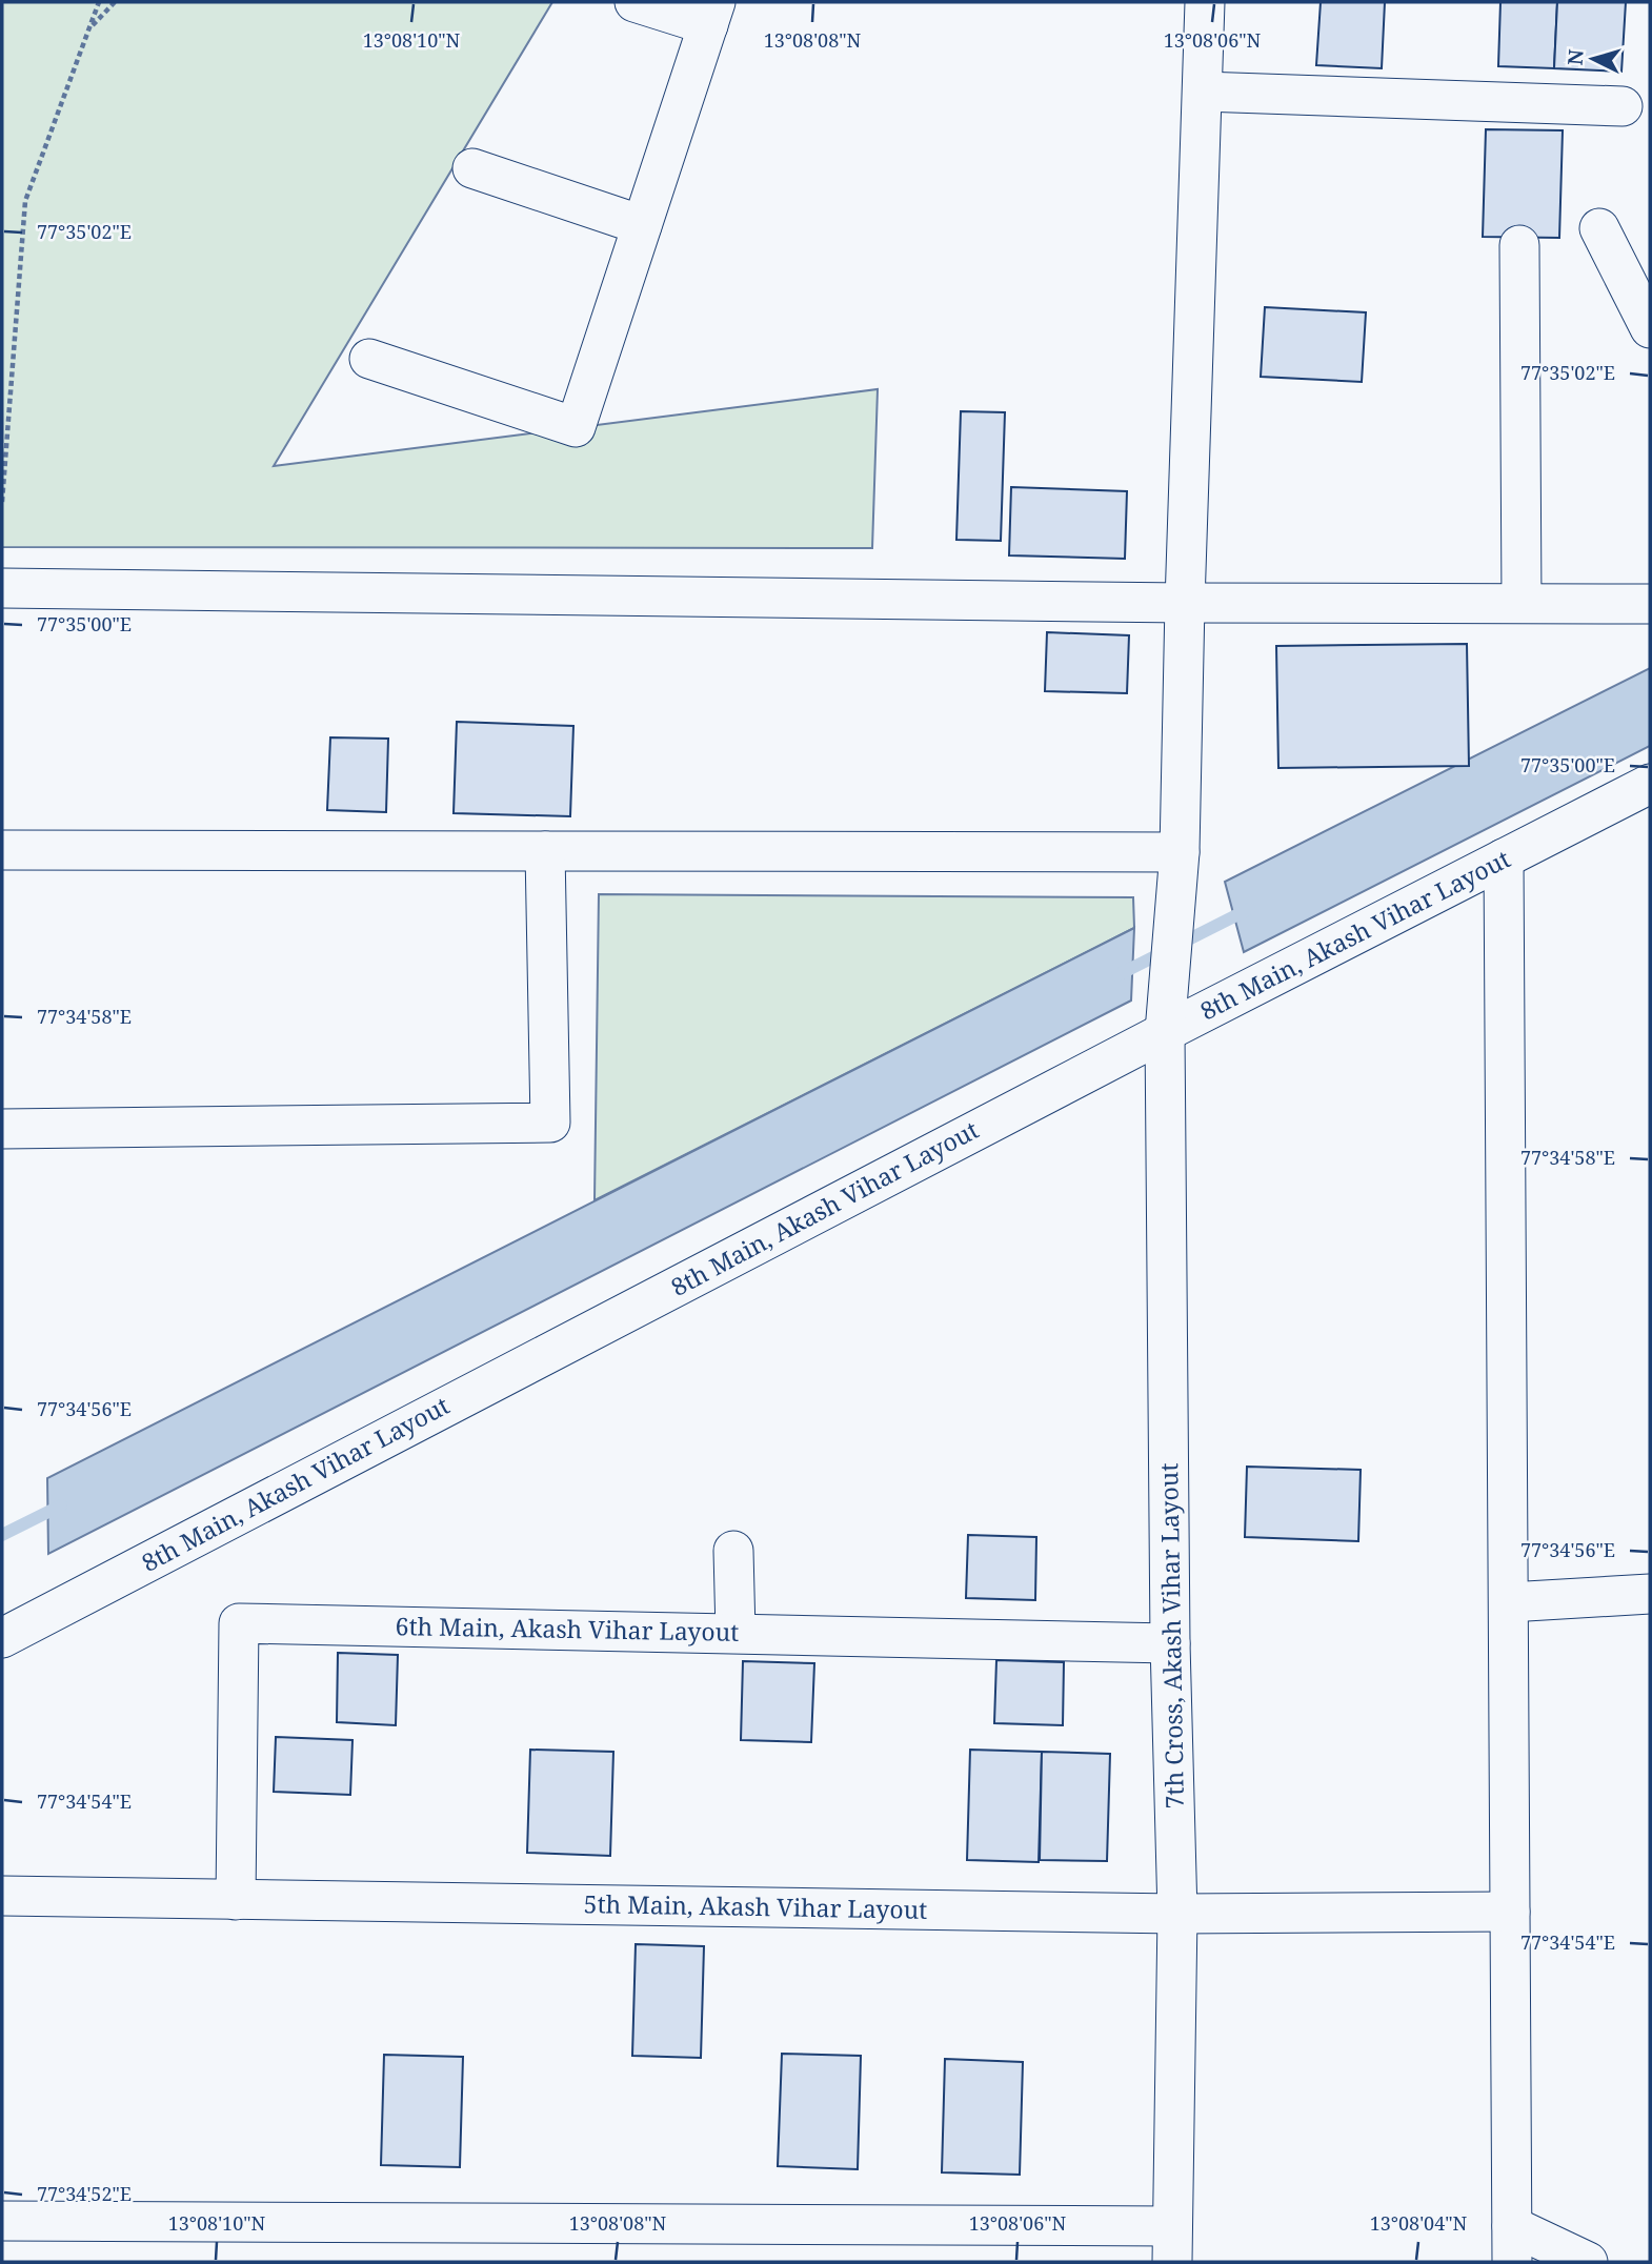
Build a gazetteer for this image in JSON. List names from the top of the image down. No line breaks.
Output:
{"streets":{"street":["8th Main, Akash Vihar Layout","6th Main, Akash Vihar Layout","7th Cross, Akash Vihar Layout","5th Main, Akash Vihar Layout"]},"crossings":[["8th Main, Akash Vihar Layout","7th Cross, Akash Vihar Layout"],["6th Main, Akash Vihar Layout","7th Cross, Akash Vihar Layout"],["6th Main, Akash Vihar Layout","5th Main, Akash Vihar Layout"],["7th Cross, Akash Vihar Layout","5th Main, Akash Vihar Layout"]],"north":"left","coordinates":["13°08'10\"N","13°08'08\"N","13°08'06\"N","77°35'02\"E","77°35'00\"E","77°34'58\"E","77°34'56\"E","77°34'54\"E","77°34'52\"E","13°08'04\"N"]}
